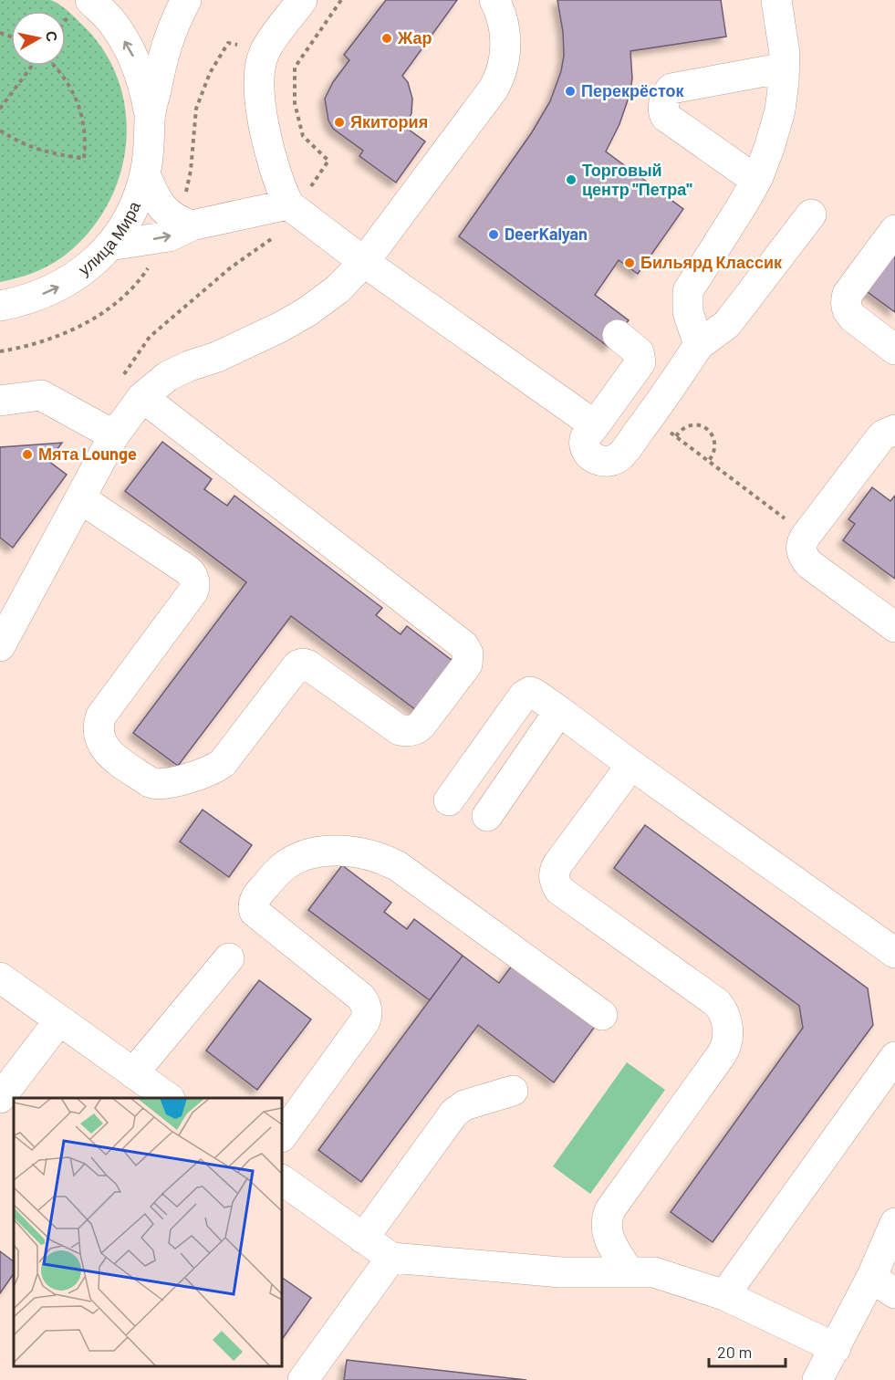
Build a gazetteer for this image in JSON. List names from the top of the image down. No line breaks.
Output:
{"streets":{"street":["улица Мира"]},"places":["Жар","Перекрёсток","Якитория","Торговый центр \"Петра\"","DeerKalyan","Бильярд Классик","Мята Lounge"],"scale_bar":"20 m","north":"right"}
